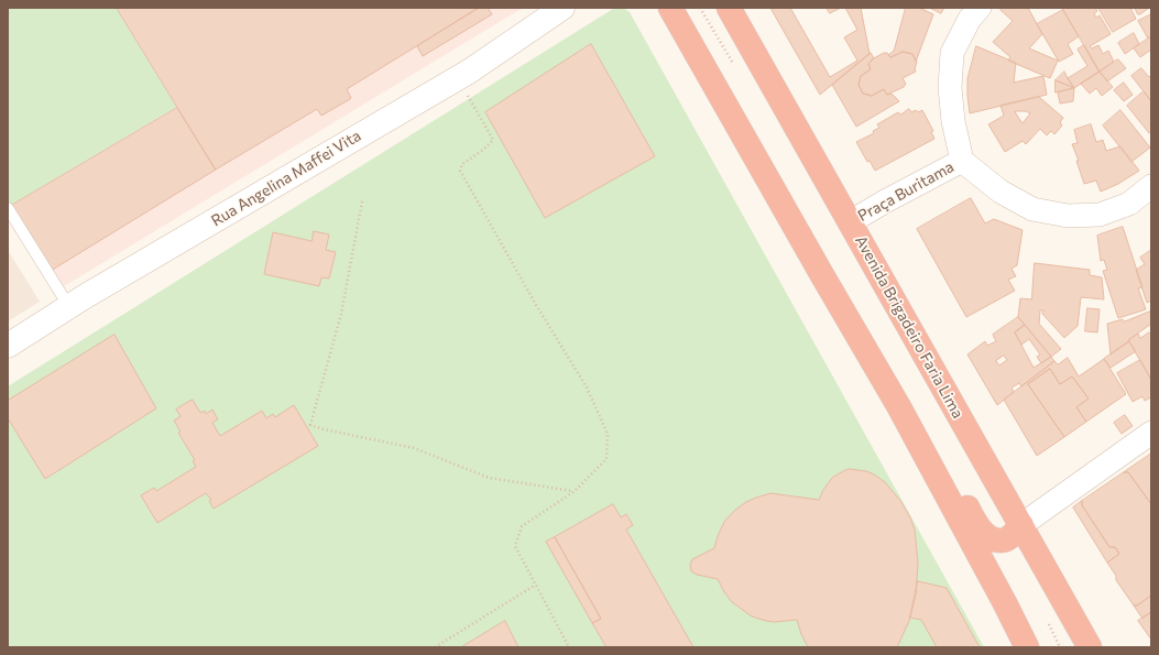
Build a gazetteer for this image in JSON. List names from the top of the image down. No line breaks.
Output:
{"streets":{"highway":["Avenida Brigadeiro Faria Lima"],"street":["Rua Angelina Maffei Vita","Praça Buritama"]},"crossings":[["Praça Buritama","Avenida Brigadeiro Faria Lima"]]}
